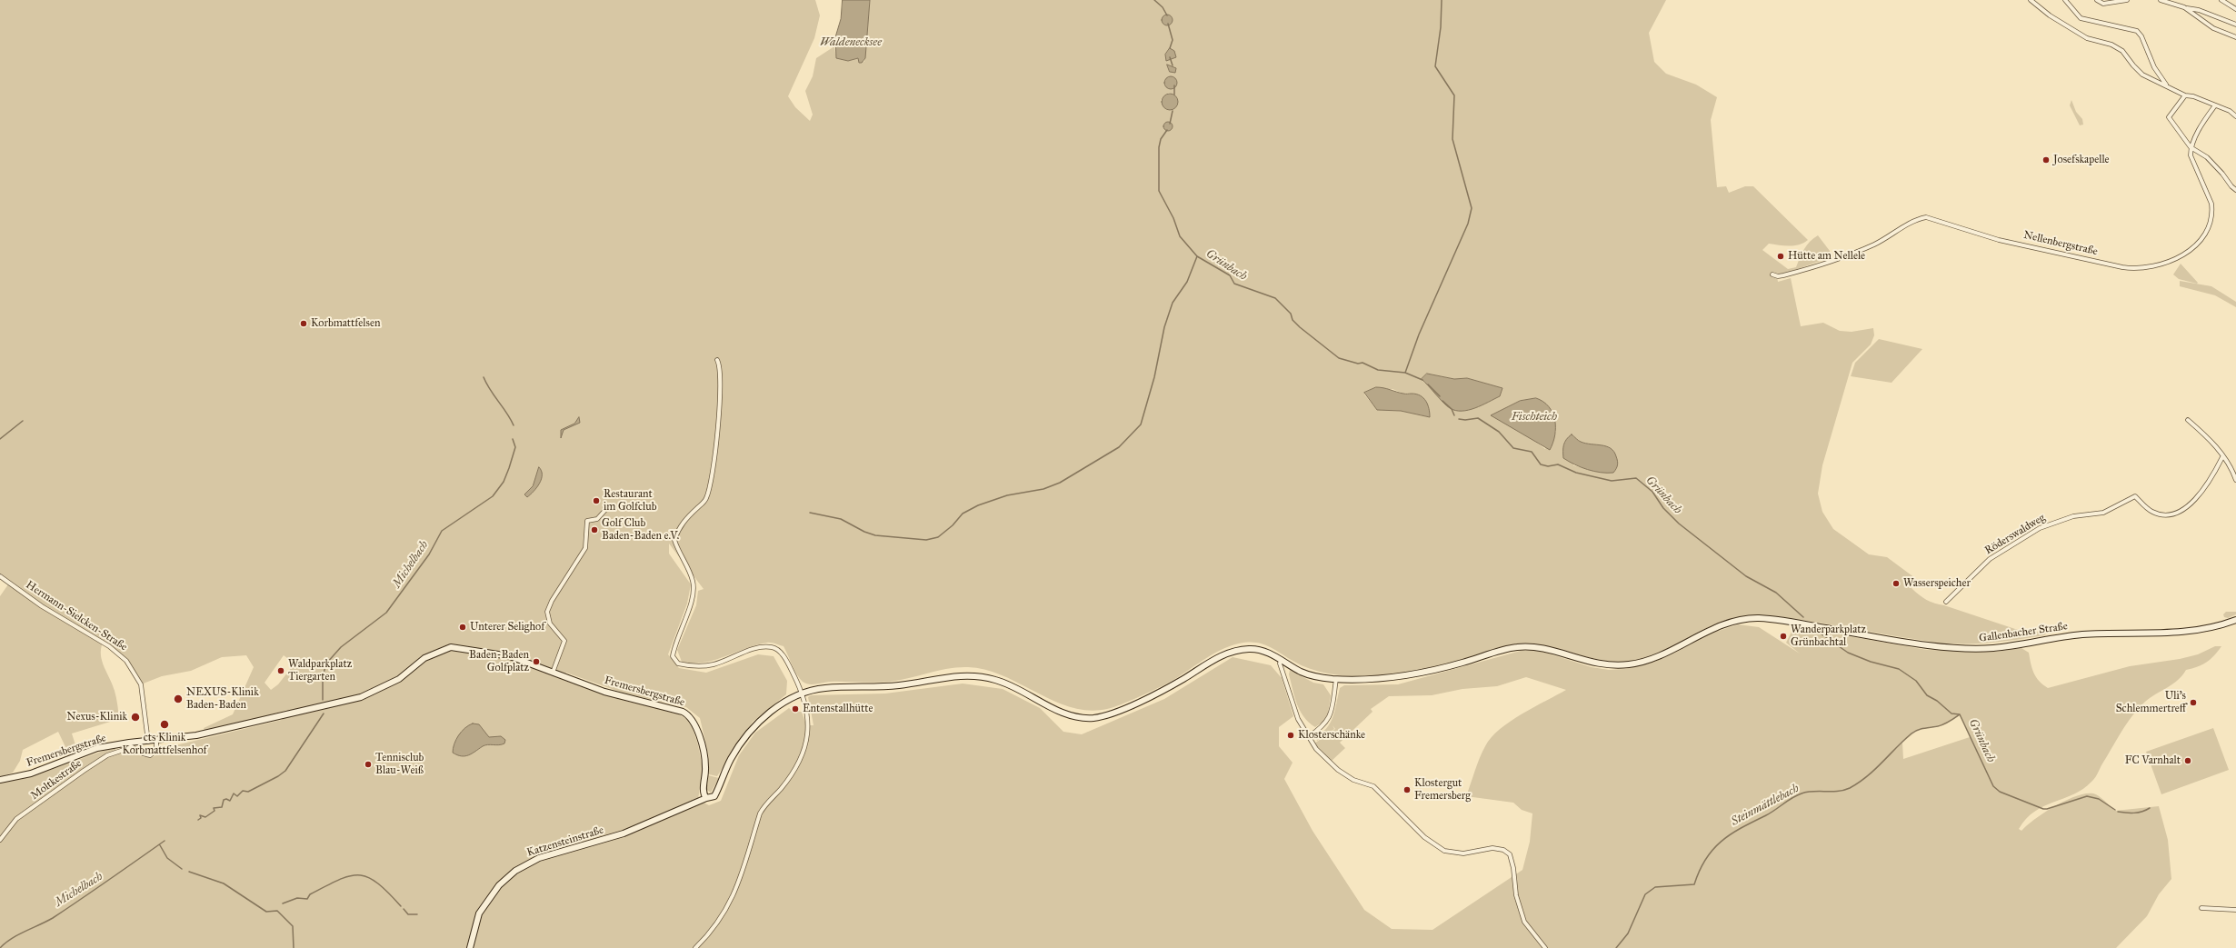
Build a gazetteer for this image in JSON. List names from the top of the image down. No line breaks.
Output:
{"streets":{"main road":["Gallenbacher Straße","Fremersbergstraße","Katzensteinstraße"],"street":["Nellenbergstraße","Röderswaldweg","Hermann-Sielcken-Straße","Moltkestraße"]},"crossings":[["Hermann-Sielcken-Straße","Fremersbergstraße"],["Gallenbacher Straße","Katzensteinstraße"],["Fremersbergstraße","Moltkestraße"],["Fremersbergstraße","Katzensteinstraße"]],"water":["Waldenecksee","Grünbach","Fischteich","Michelbach","Steinmättlebach"],"places":["Josefskapelle","Hütte am Nellele","Korbmattfelsen","Restaurant im Golfclub","Golf Club Baden-Baden e.V.","Wasserspeicher","Unterer Selighof","Wanderparkplatz Grünbachtal","Baden-Baden Golfplatz","Waldparkplatz Tiergarten","NEXUS-Klinik Baden-Baden","Uli's Schlemmertreff","Entenstallhütte","Nexus-Klinik","cts Klinik Korbmattfelsenhof","Klosterschänke","FC Varnhalt","Tennisclub Blau-Weiß","Klostergut Fremersberg"]}
